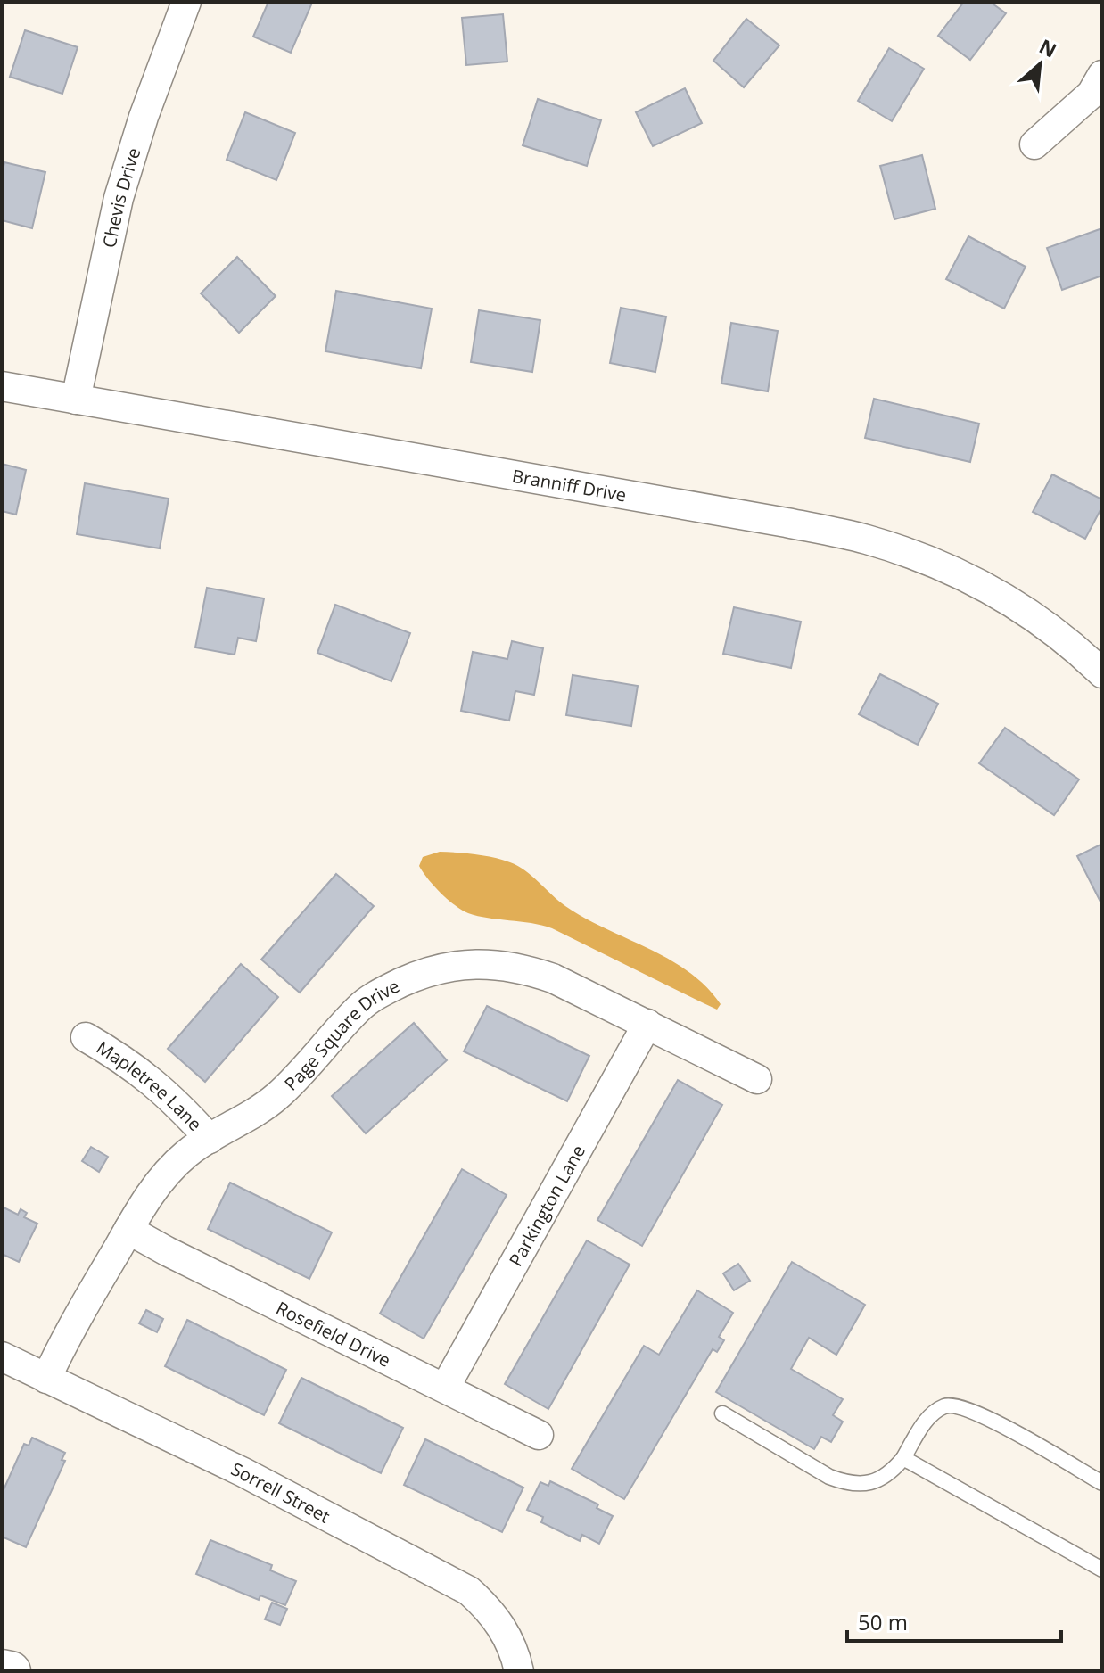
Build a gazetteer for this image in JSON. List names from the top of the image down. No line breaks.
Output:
{"streets":{"street":["Chevis Drive","Branniff Drive","Page Square Drive","Mapletree Lane","Parkington Lane","Rosefield Drive","Sorrell Street"]},"crossings":[["Chevis Drive","Branniff Drive"],["Page Square Drive","Mapletree Lane"],["Page Square Drive","Parkington Lane"],["Page Square Drive","Rosefield Drive"],["Page Square Drive","Sorrell Street"],["Parkington Lane","Rosefield Drive"]],"scale_bar":"50 m","north":"top right"}
